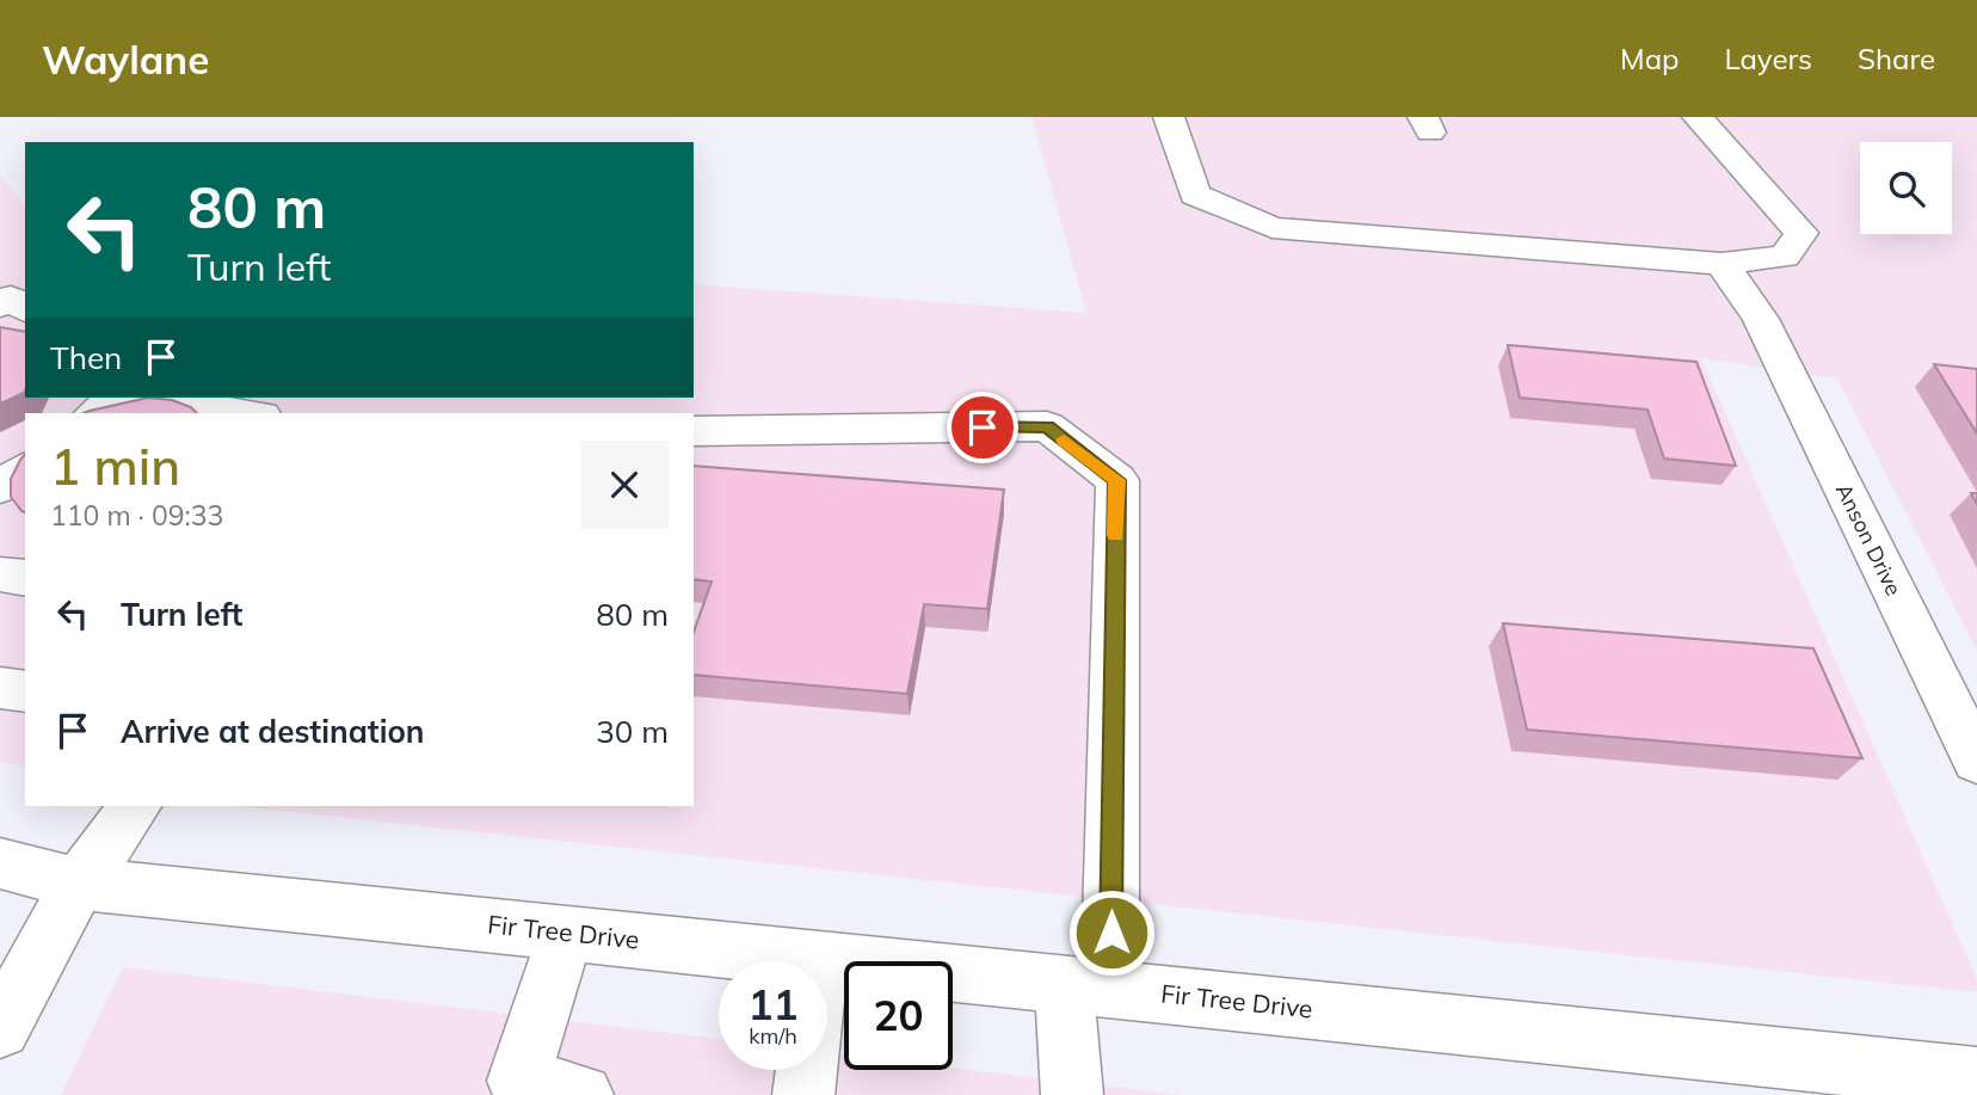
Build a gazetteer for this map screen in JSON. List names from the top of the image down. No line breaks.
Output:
{"streets":{"street":["Anson Drive","Fir Tree Drive"]},"page":{"header":"Waylane","nav":["Map","Layers","Share"],"turn":["80 m","Turn left"],"then":"Then","heading":["1 min","110 m · 09:33"],"list":[{"name":"Turn left","value":"80 m"},{"name":"Arrive at destination","value":"30 m"}],"speed":"11 km/h","limit":"20"}}
